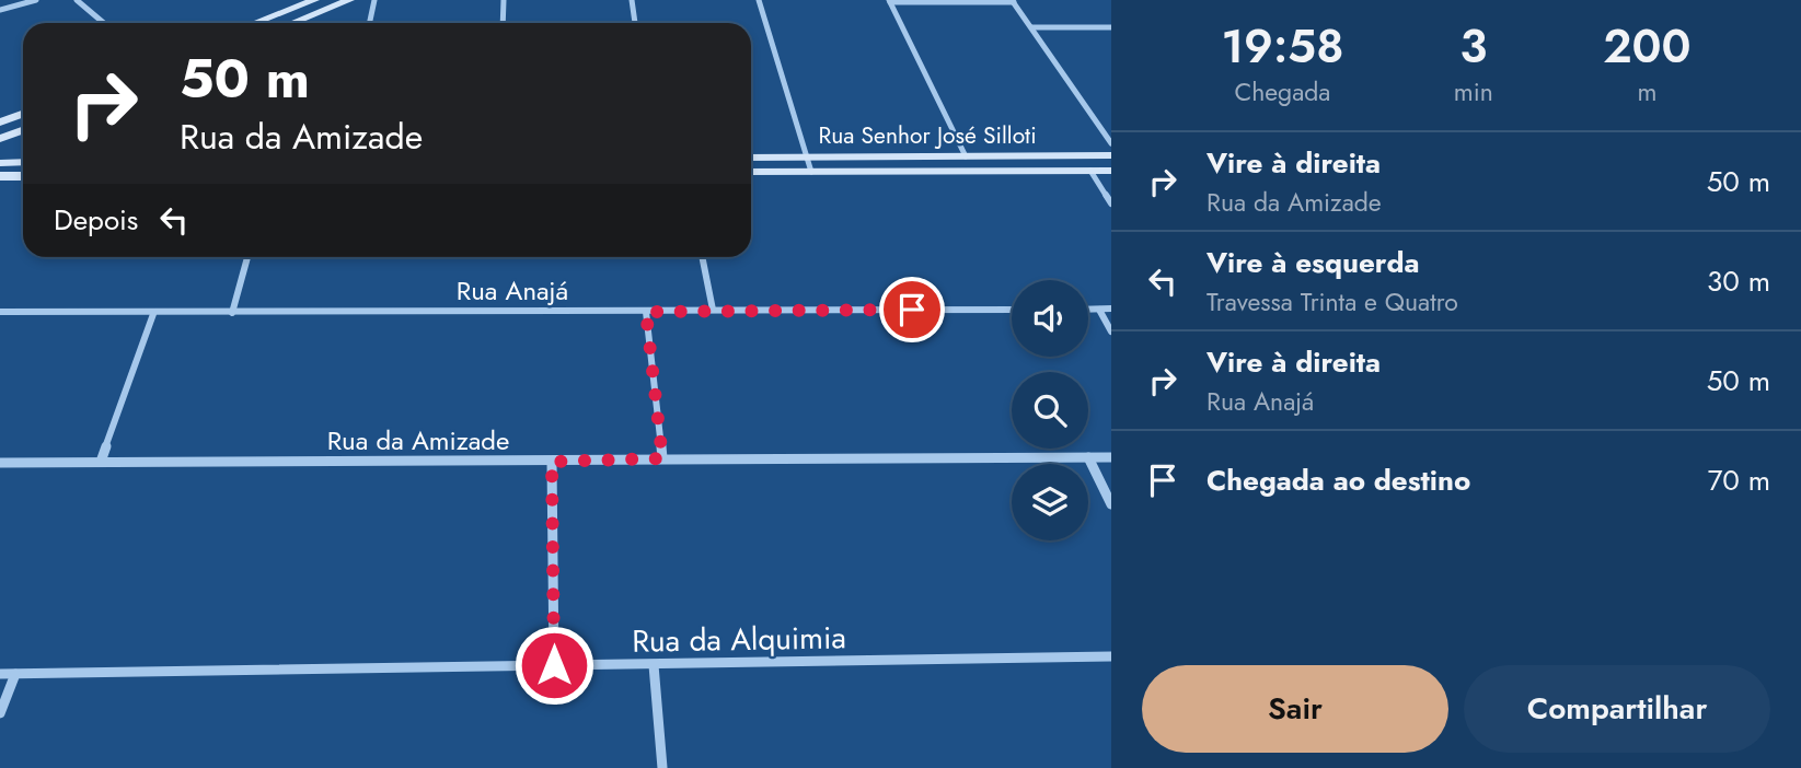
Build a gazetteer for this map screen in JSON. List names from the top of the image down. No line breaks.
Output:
{"streets":{"street":["Rua Senhor José Silloti","Rua Anajá","Rua da Amizade","Rua da Alquimia"]},"page":{"eta":["19:58","Chegada","3","min","200","m"],"turn":["50 m","Rua da Amizade"],"list":[{"name":"Vire à direita","note":"Rua da Amizade","value":"50 m"},{"name":"Vire à esquerda","note":"Travessa Trinta e Quatro","value":"30 m"},{"name":"Vire à direita","note":"Rua Anajá","value":"50 m"},{"name":"Chegada ao destino","value":"70 m"}],"then":"Depois","buttons":["Sair","Compartilhar"]}}
